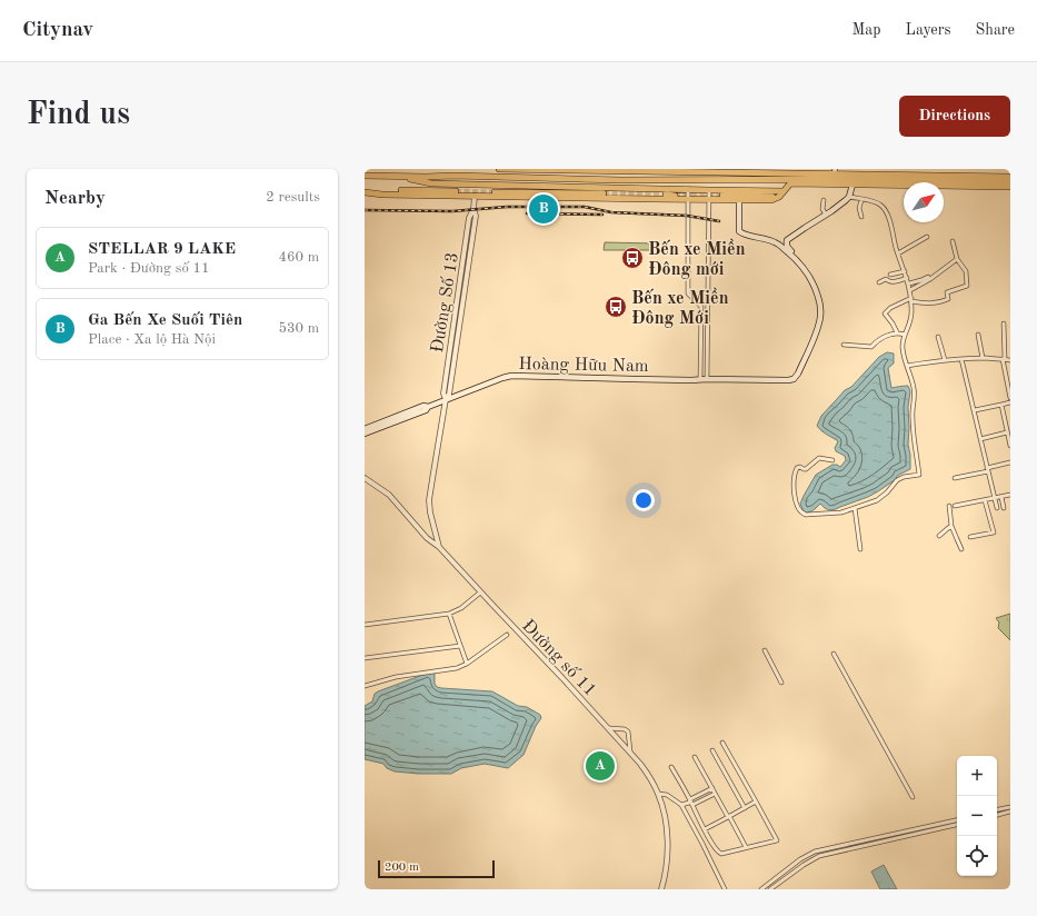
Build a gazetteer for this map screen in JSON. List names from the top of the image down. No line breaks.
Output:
{"streets":{"main road":["Hoàng Hữu Nam"],"street":["Đường Số 13","Đường số 11"]},"crossings":[["Đường Số 13","Hoàng Hữu Nam"],["Đường Số 13","Đường số 11"]],"places":{"bus stop":["Bến xe Miền Đông mới","Bến xe Miền Đông Mới"]},"scale_bar":"200 m","north":"top right","page":{"header":"Citynav","nav":["Map","Layers","Share"],"buttons":"Directions","title":"Find us","heading":["Nearby","2 results"],"pins":["B","A"],"list":[{"mark":"A","name":"STELLAR 9 LAKE","note":"Park · Đường số 11","value":"460 m"},{"mark":"B","name":"Ga Bến Xe Suối Tiên","note":"Place · Xa lộ Hà Nội","value":"530 m"}],"map_buttons":["+","−"],"scale":"200 m"}}
